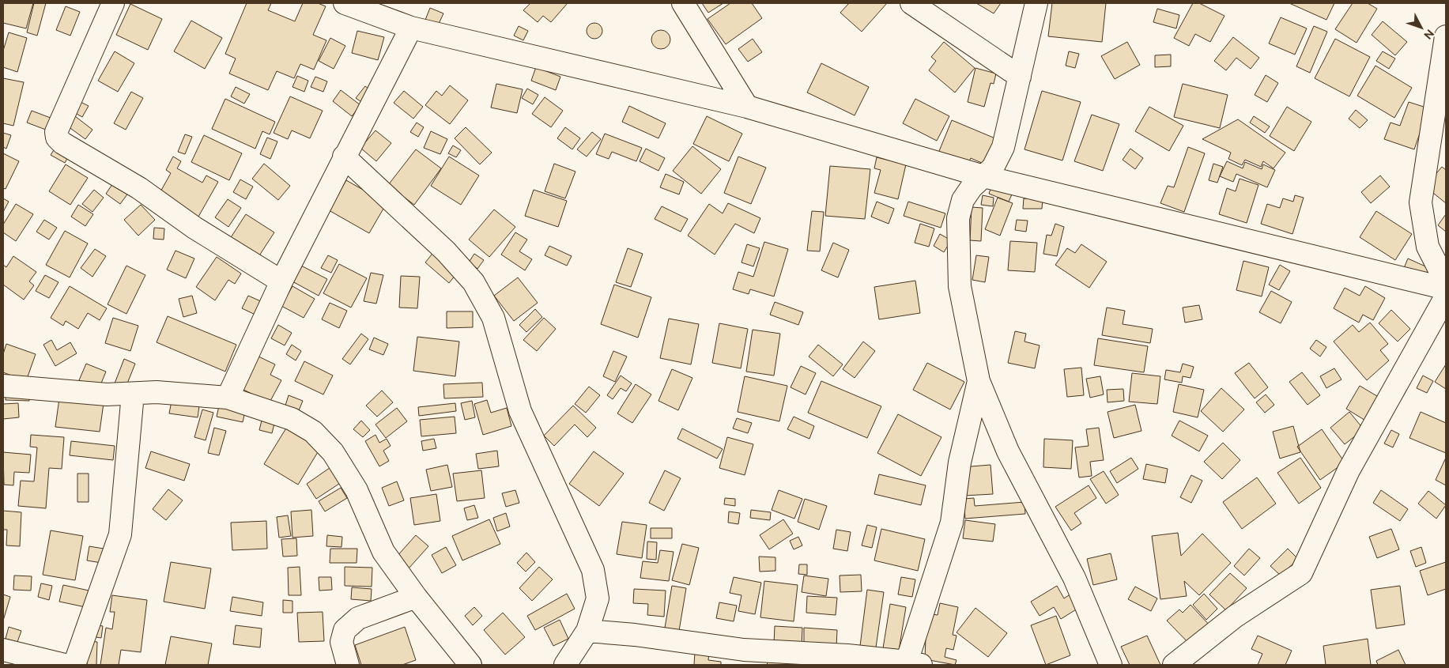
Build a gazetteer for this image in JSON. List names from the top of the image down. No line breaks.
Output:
{"north":"bottom right"}
